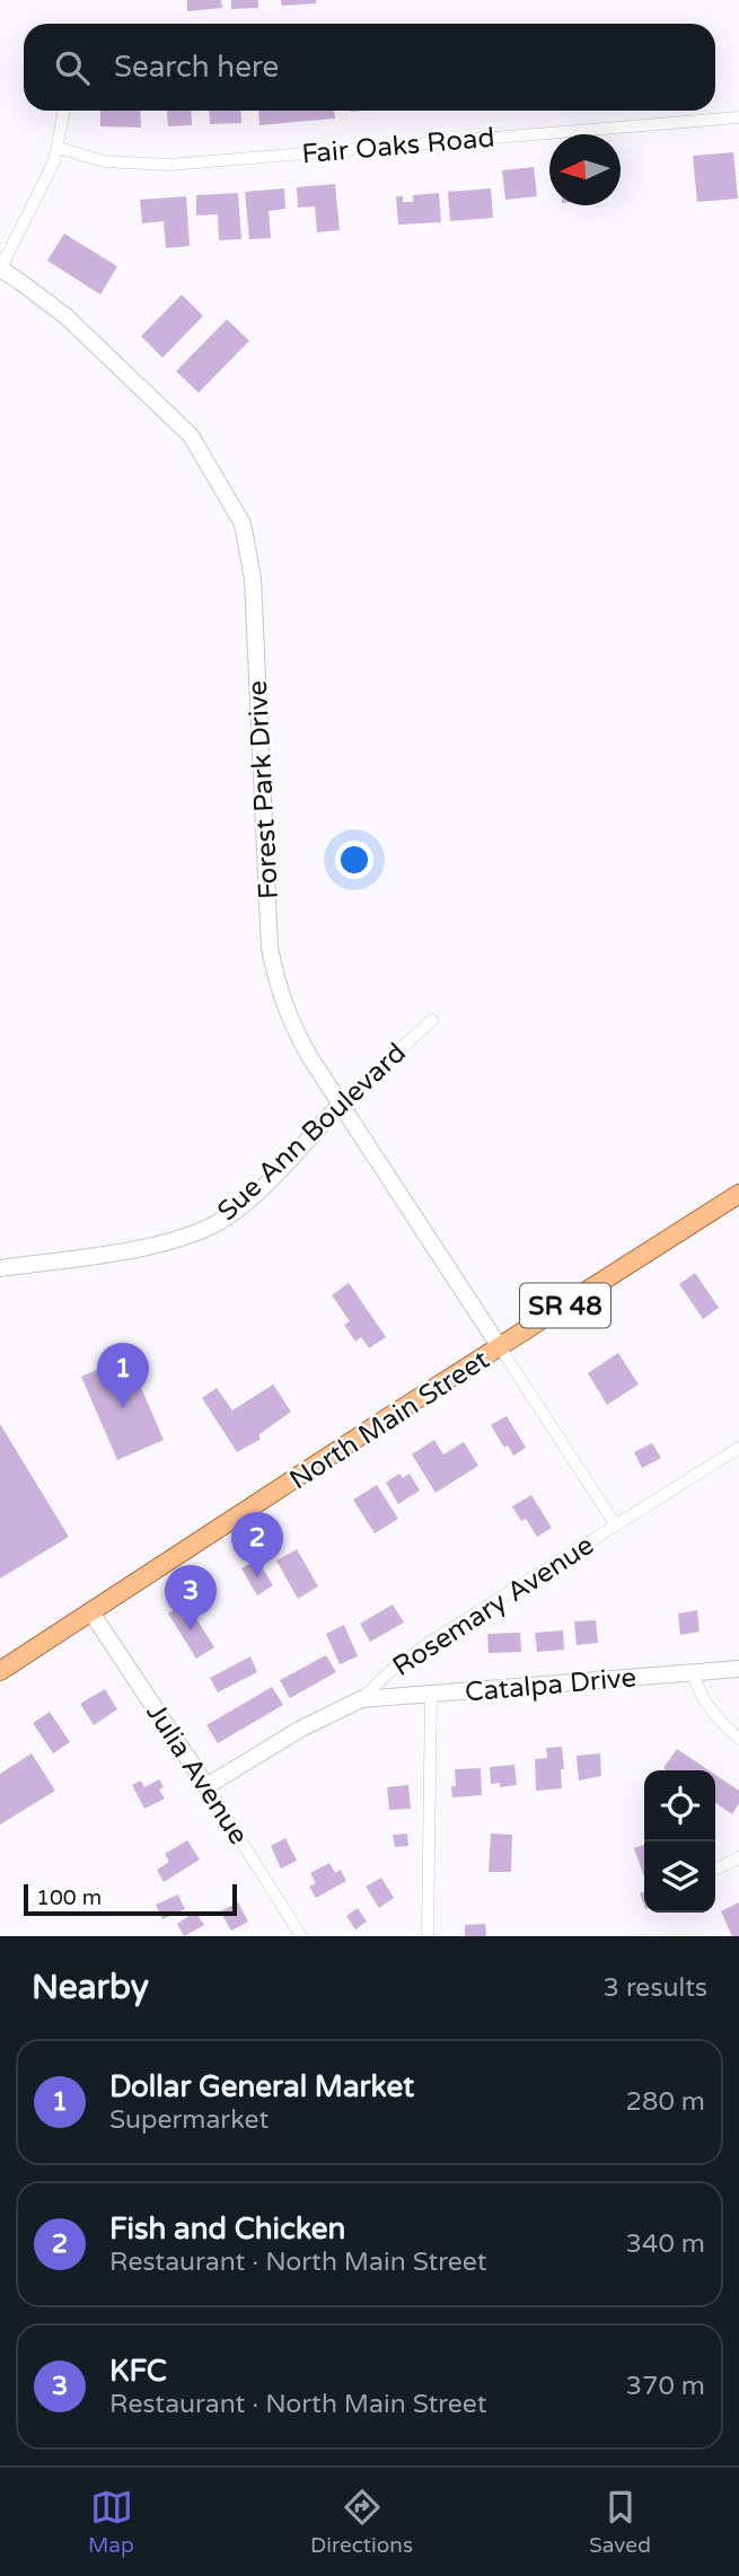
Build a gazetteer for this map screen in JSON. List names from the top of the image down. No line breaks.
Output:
{"streets":{"main road":["SR 48","North Main Street"],"street":["Fair Oaks Road","Forest Park Drive","Sue Ann Boulevard","Rosemary Avenue","Catalpa Drive","Julia Avenue"]},"crossings":[["Forest Park Drive","Sue Ann Boulevard"],["Forest Park Drive","North Main Street"],["North Main Street","Julia Avenue"],["Rosemary Avenue","Catalpa Drive"],["Rosemary Avenue","Julia Avenue"]],"scale_bar":"100 m","north":"left","page":{"search":"Search here","pins":["1","2","3"],"scale":"100 m","heading":["Nearby","3 results"],"list":[{"mark":"1","name":"Dollar General Market","note":"Supermarket","value":"280 m"},{"mark":"2","name":"Fish and Chicken","note":"Restaurant · North Main Street","value":"340 m"},{"mark":"3","name":"KFC","note":"Restaurant · North Main Street","value":"370 m"}],"nav":["Map","Directions","Saved"]}}
